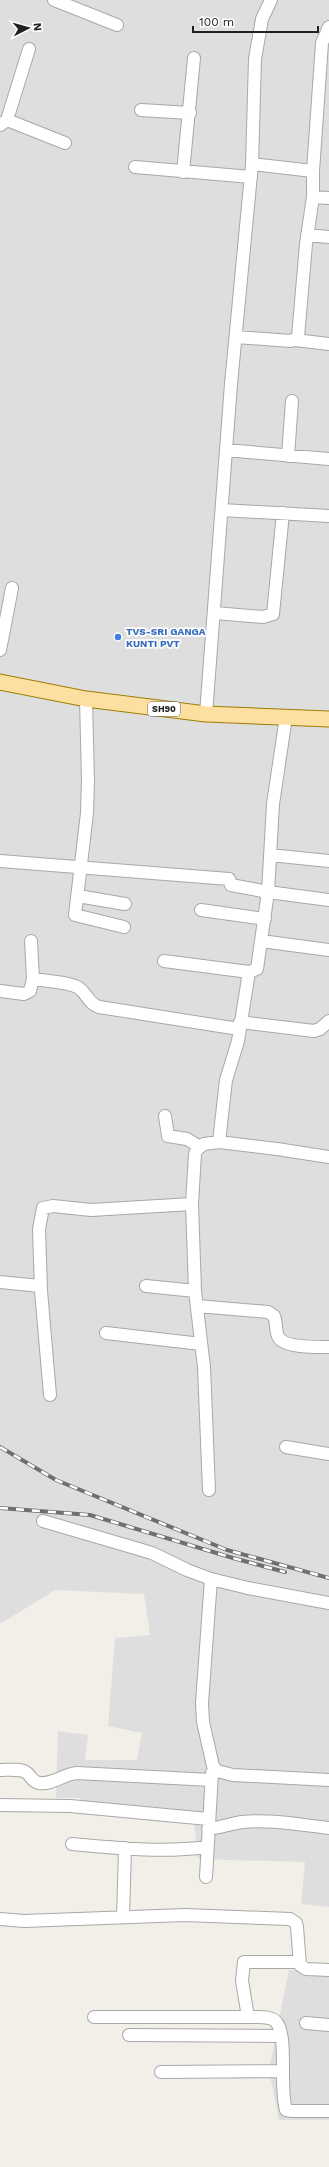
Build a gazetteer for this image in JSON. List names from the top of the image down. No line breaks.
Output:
{"streets":{"main road":["SH90"]},"places":["TVS-SRI GANGA KUNTI PVT"],"scale_bar":"100 m","north":"right"}
